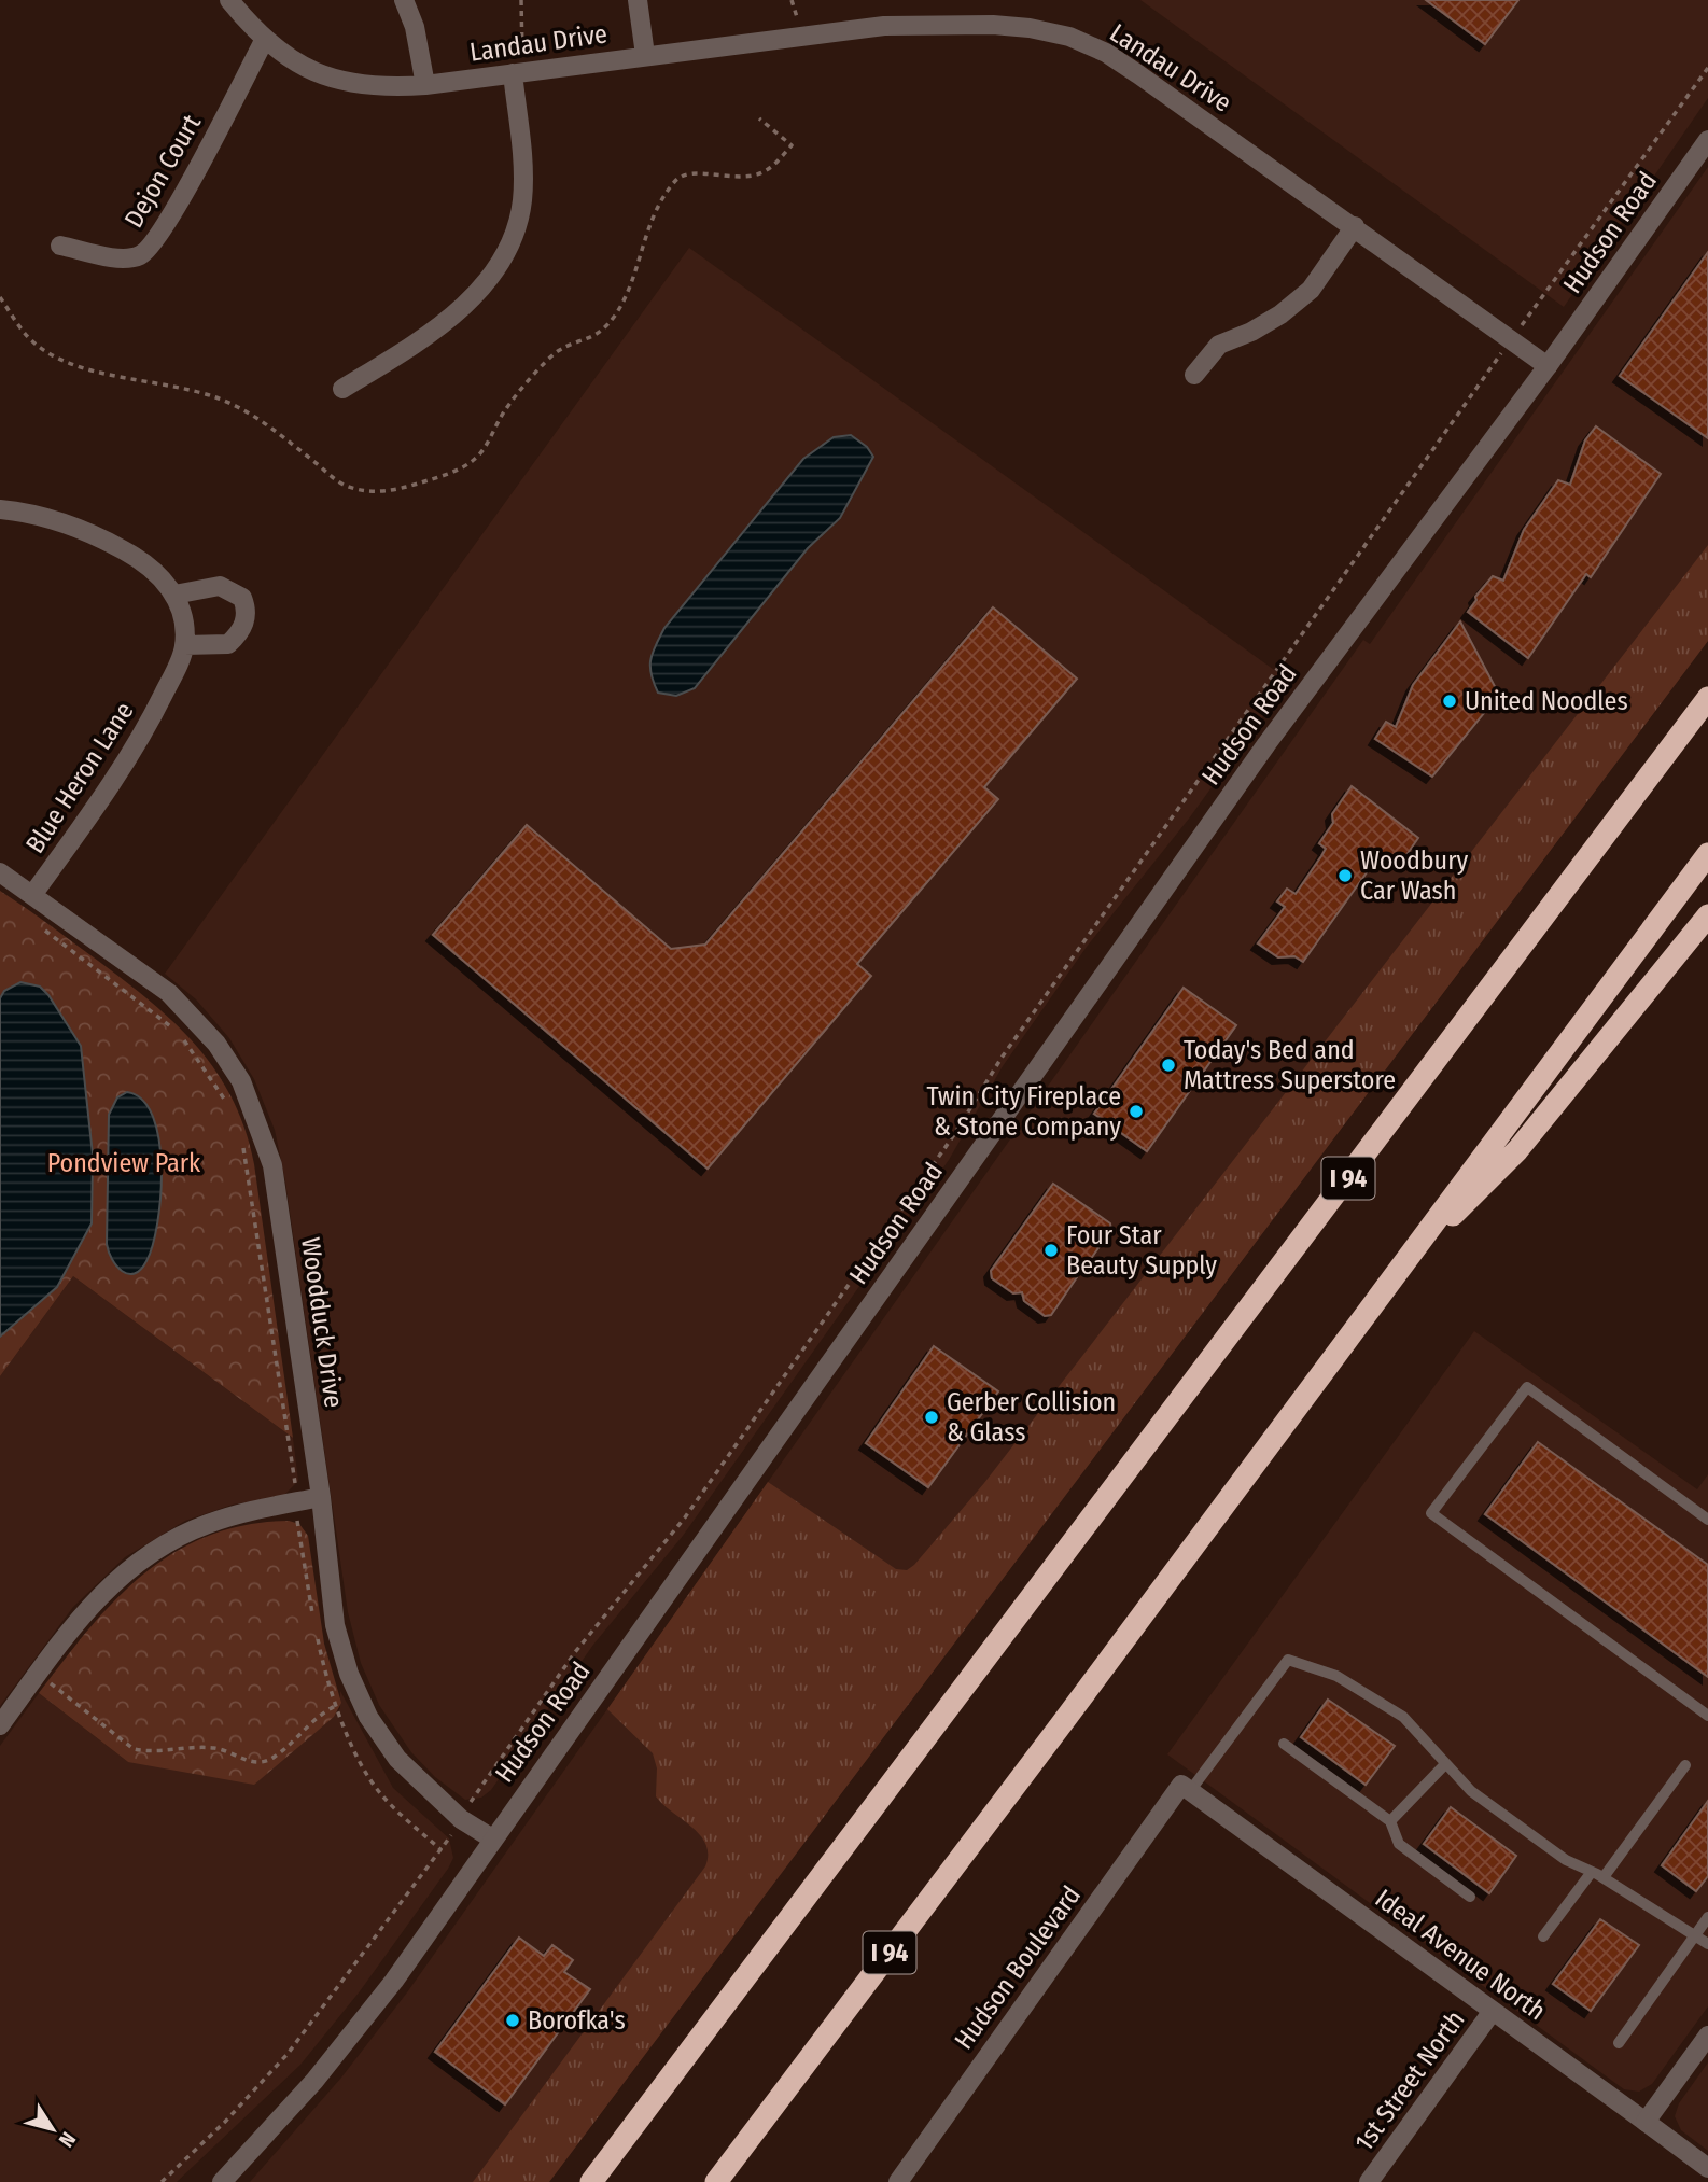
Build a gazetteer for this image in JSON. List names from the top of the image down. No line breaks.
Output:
{"streets":{"highway":["I 94"],"street":["Landau Drive","Dejon Court","Hudson Road","Blue Heron Lane","Woodduck Drive","Ideal Avenue North","Hudson Boulevard","1st Street North"]},"crossings":[["Landau Drive","Dejon Court"],["Landau Drive","Hudson Road"],["Hudson Road","Woodduck Drive"],["Blue Heron Lane","Woodduck Drive"],["Ideal Avenue North","Hudson Boulevard"],["Ideal Avenue North","1st Street North"]],"parks":["Pondview Park"],"places":["United Noodles","Woodbury Car Wash","Today's Bed and Mattress Superstore","Twin City Fireplace & Stone Company","Four Star Beauty Supply","Gerber Collision & Glass","Borofka's"],"north":"bottom right"}
